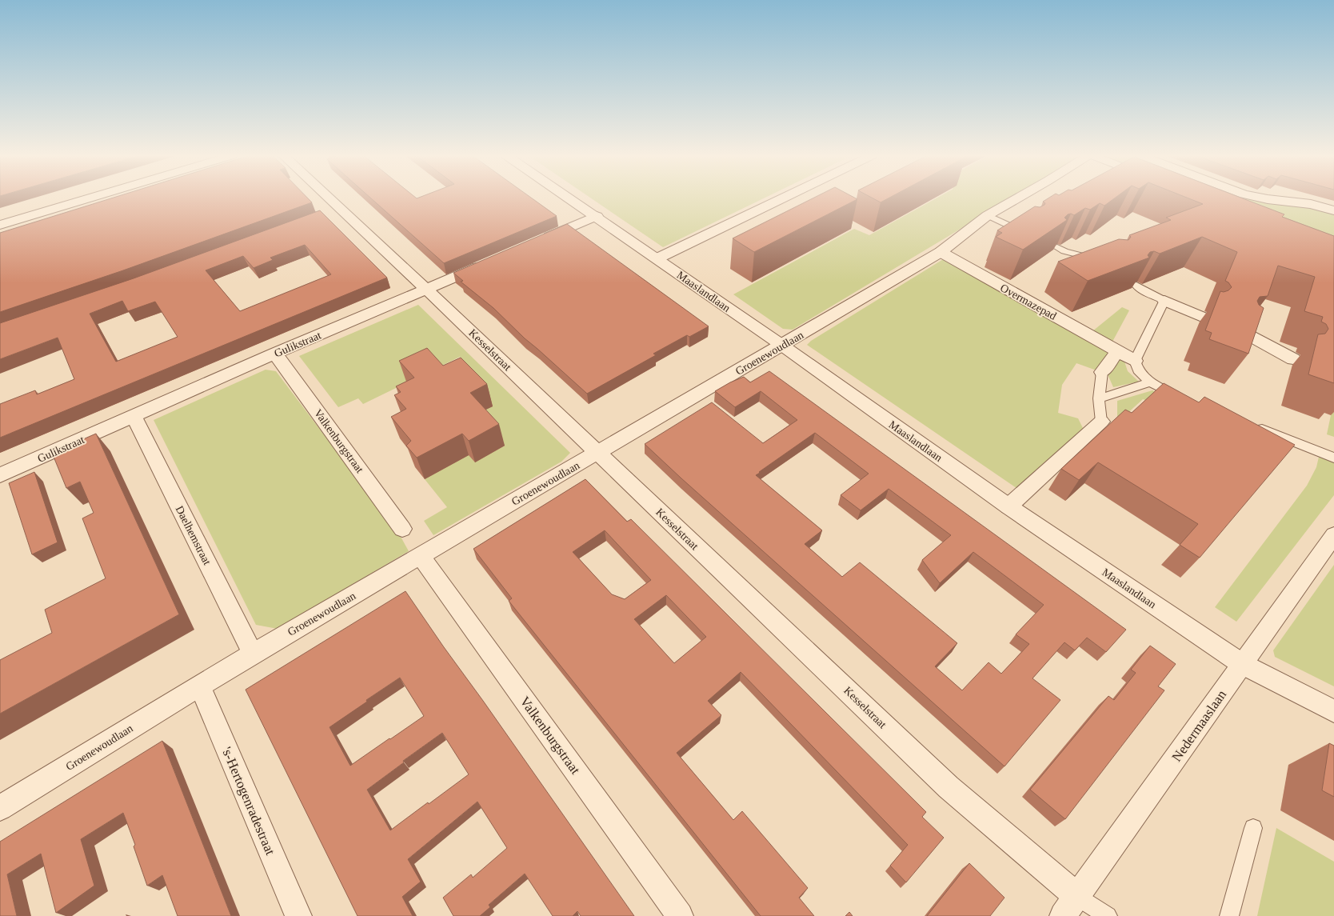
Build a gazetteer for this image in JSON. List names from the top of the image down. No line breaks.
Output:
{"streets":{"street":["Maaslandlaan","Overmazepad","Gulikstraat","Kesselstraat","Groenewoudlaan","Valkenburgstraat","Daelhemstraat","Nedermaaslaan","'s-Hertogenradestraat"]},"crossings":[["Maaslandlaan","Groenewoudlaan"],["Maaslandlaan","Nedermaaslaan"],["Overmazepad","Groenewoudlaan"],["Gulikstraat","Kesselstraat"],["Gulikstraat","Valkenburgstraat"],["Gulikstraat","Daelhemstraat"],["Kesselstraat","Groenewoudlaan"],["Kesselstraat","Nedermaaslaan"],["Groenewoudlaan","Valkenburgstraat"],["Groenewoudlaan","Daelhemstraat"],["Groenewoudlaan","'s-Hertogenradestraat"]]}
